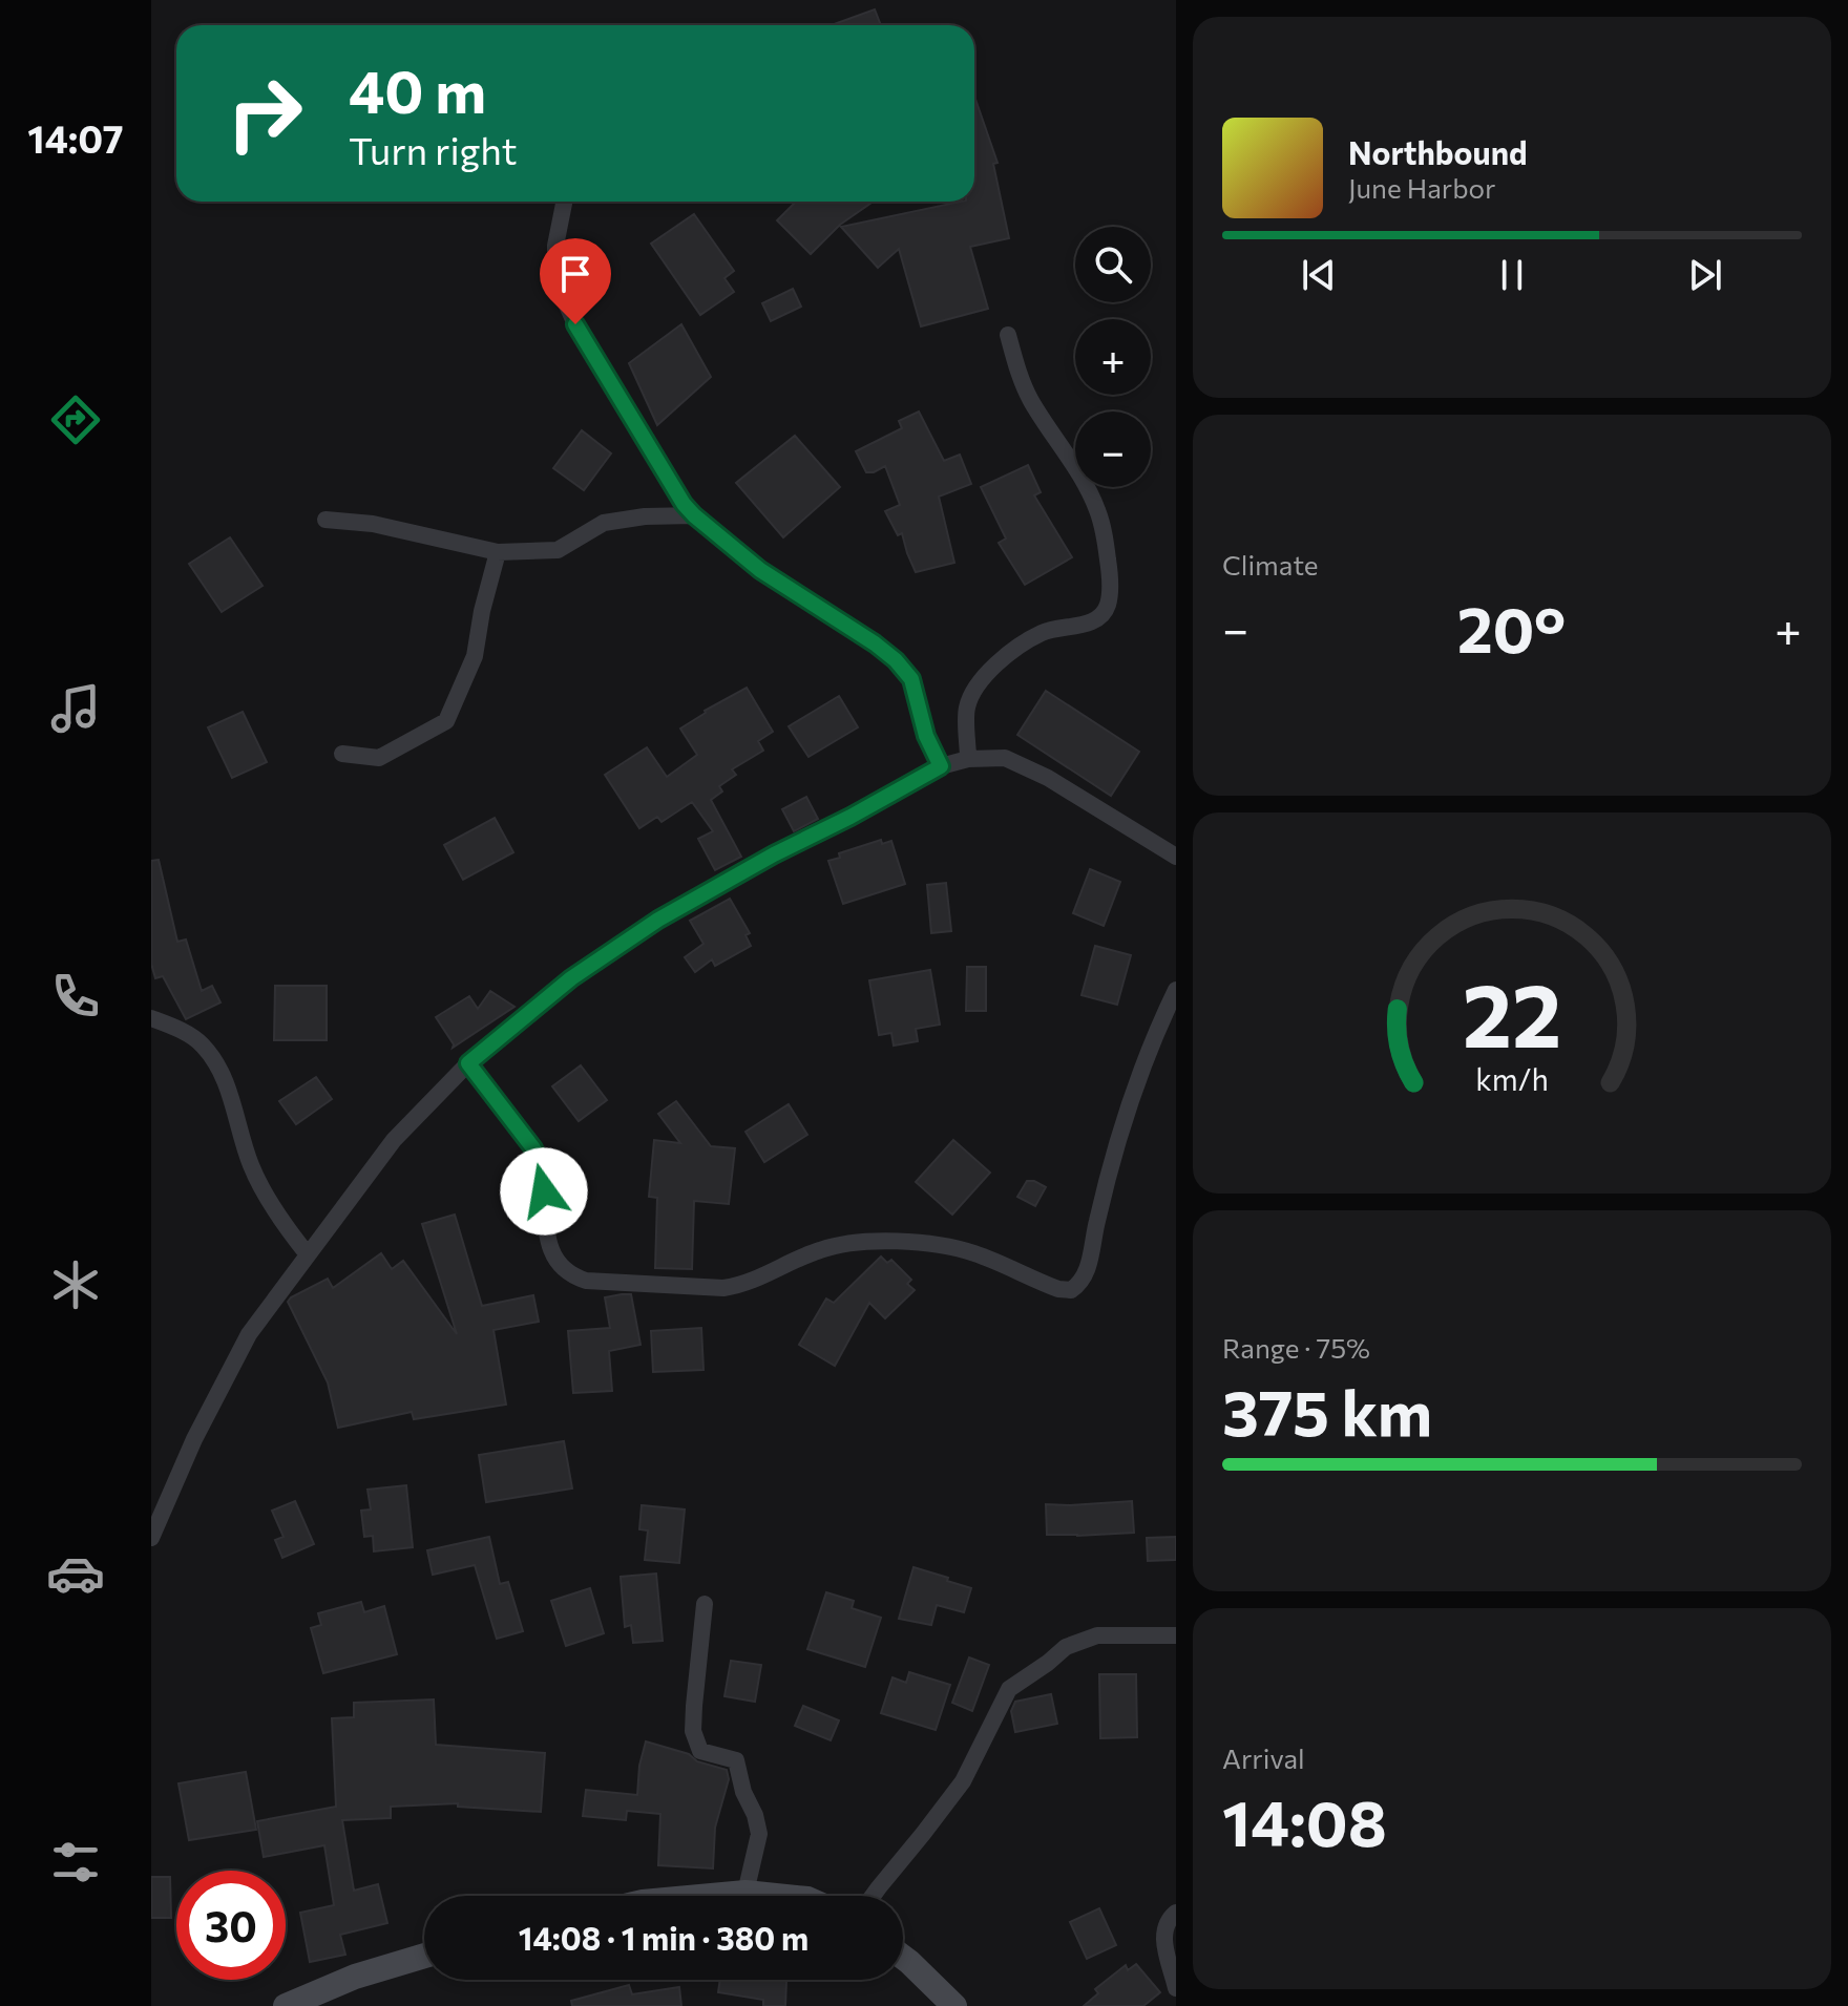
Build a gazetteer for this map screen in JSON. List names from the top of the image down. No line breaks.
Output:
{"page":{"tabs":"14:07","turn":["40 m","Turn right"],"song":["Northbound","June Harbor"],"map_buttons":["+","−"],"tile":["Climate",["Range · 75%","375 km"],["Arrival","14:08"]],"heat":["−","20°","+"],"limit":"30","trip":"14:08 · 1 min · 380 m","gauge":["22","km/h"]}}
